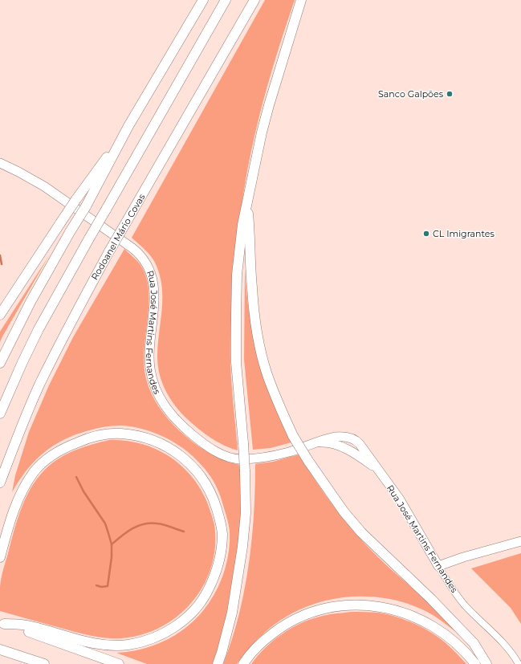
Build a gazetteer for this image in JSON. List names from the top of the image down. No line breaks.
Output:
{"streets":{"highway":["Rodoanel Mário Covas"],"main road":["Rua José Martins Fernandes"]},"places":["Sanco Galpões","CL Imigrantes"]}
